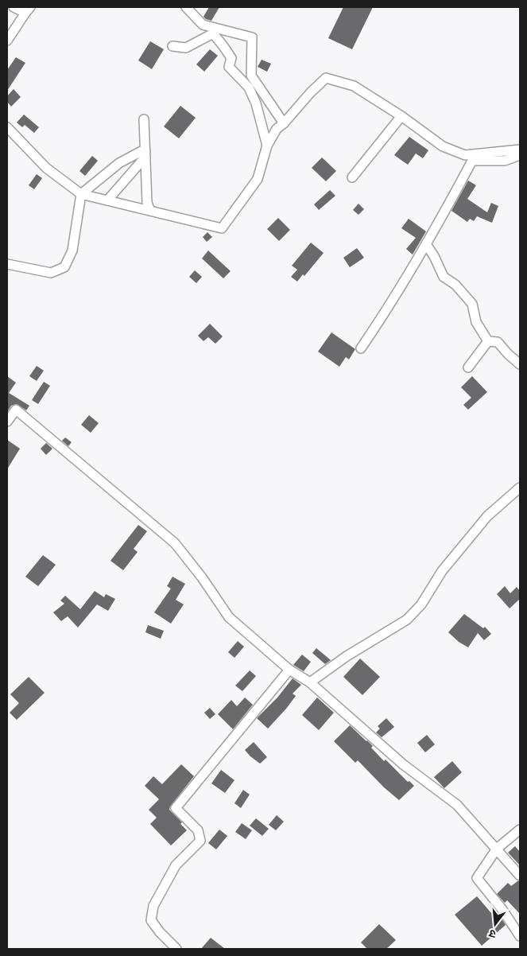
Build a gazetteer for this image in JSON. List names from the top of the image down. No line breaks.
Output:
{"north":"bottom"}
